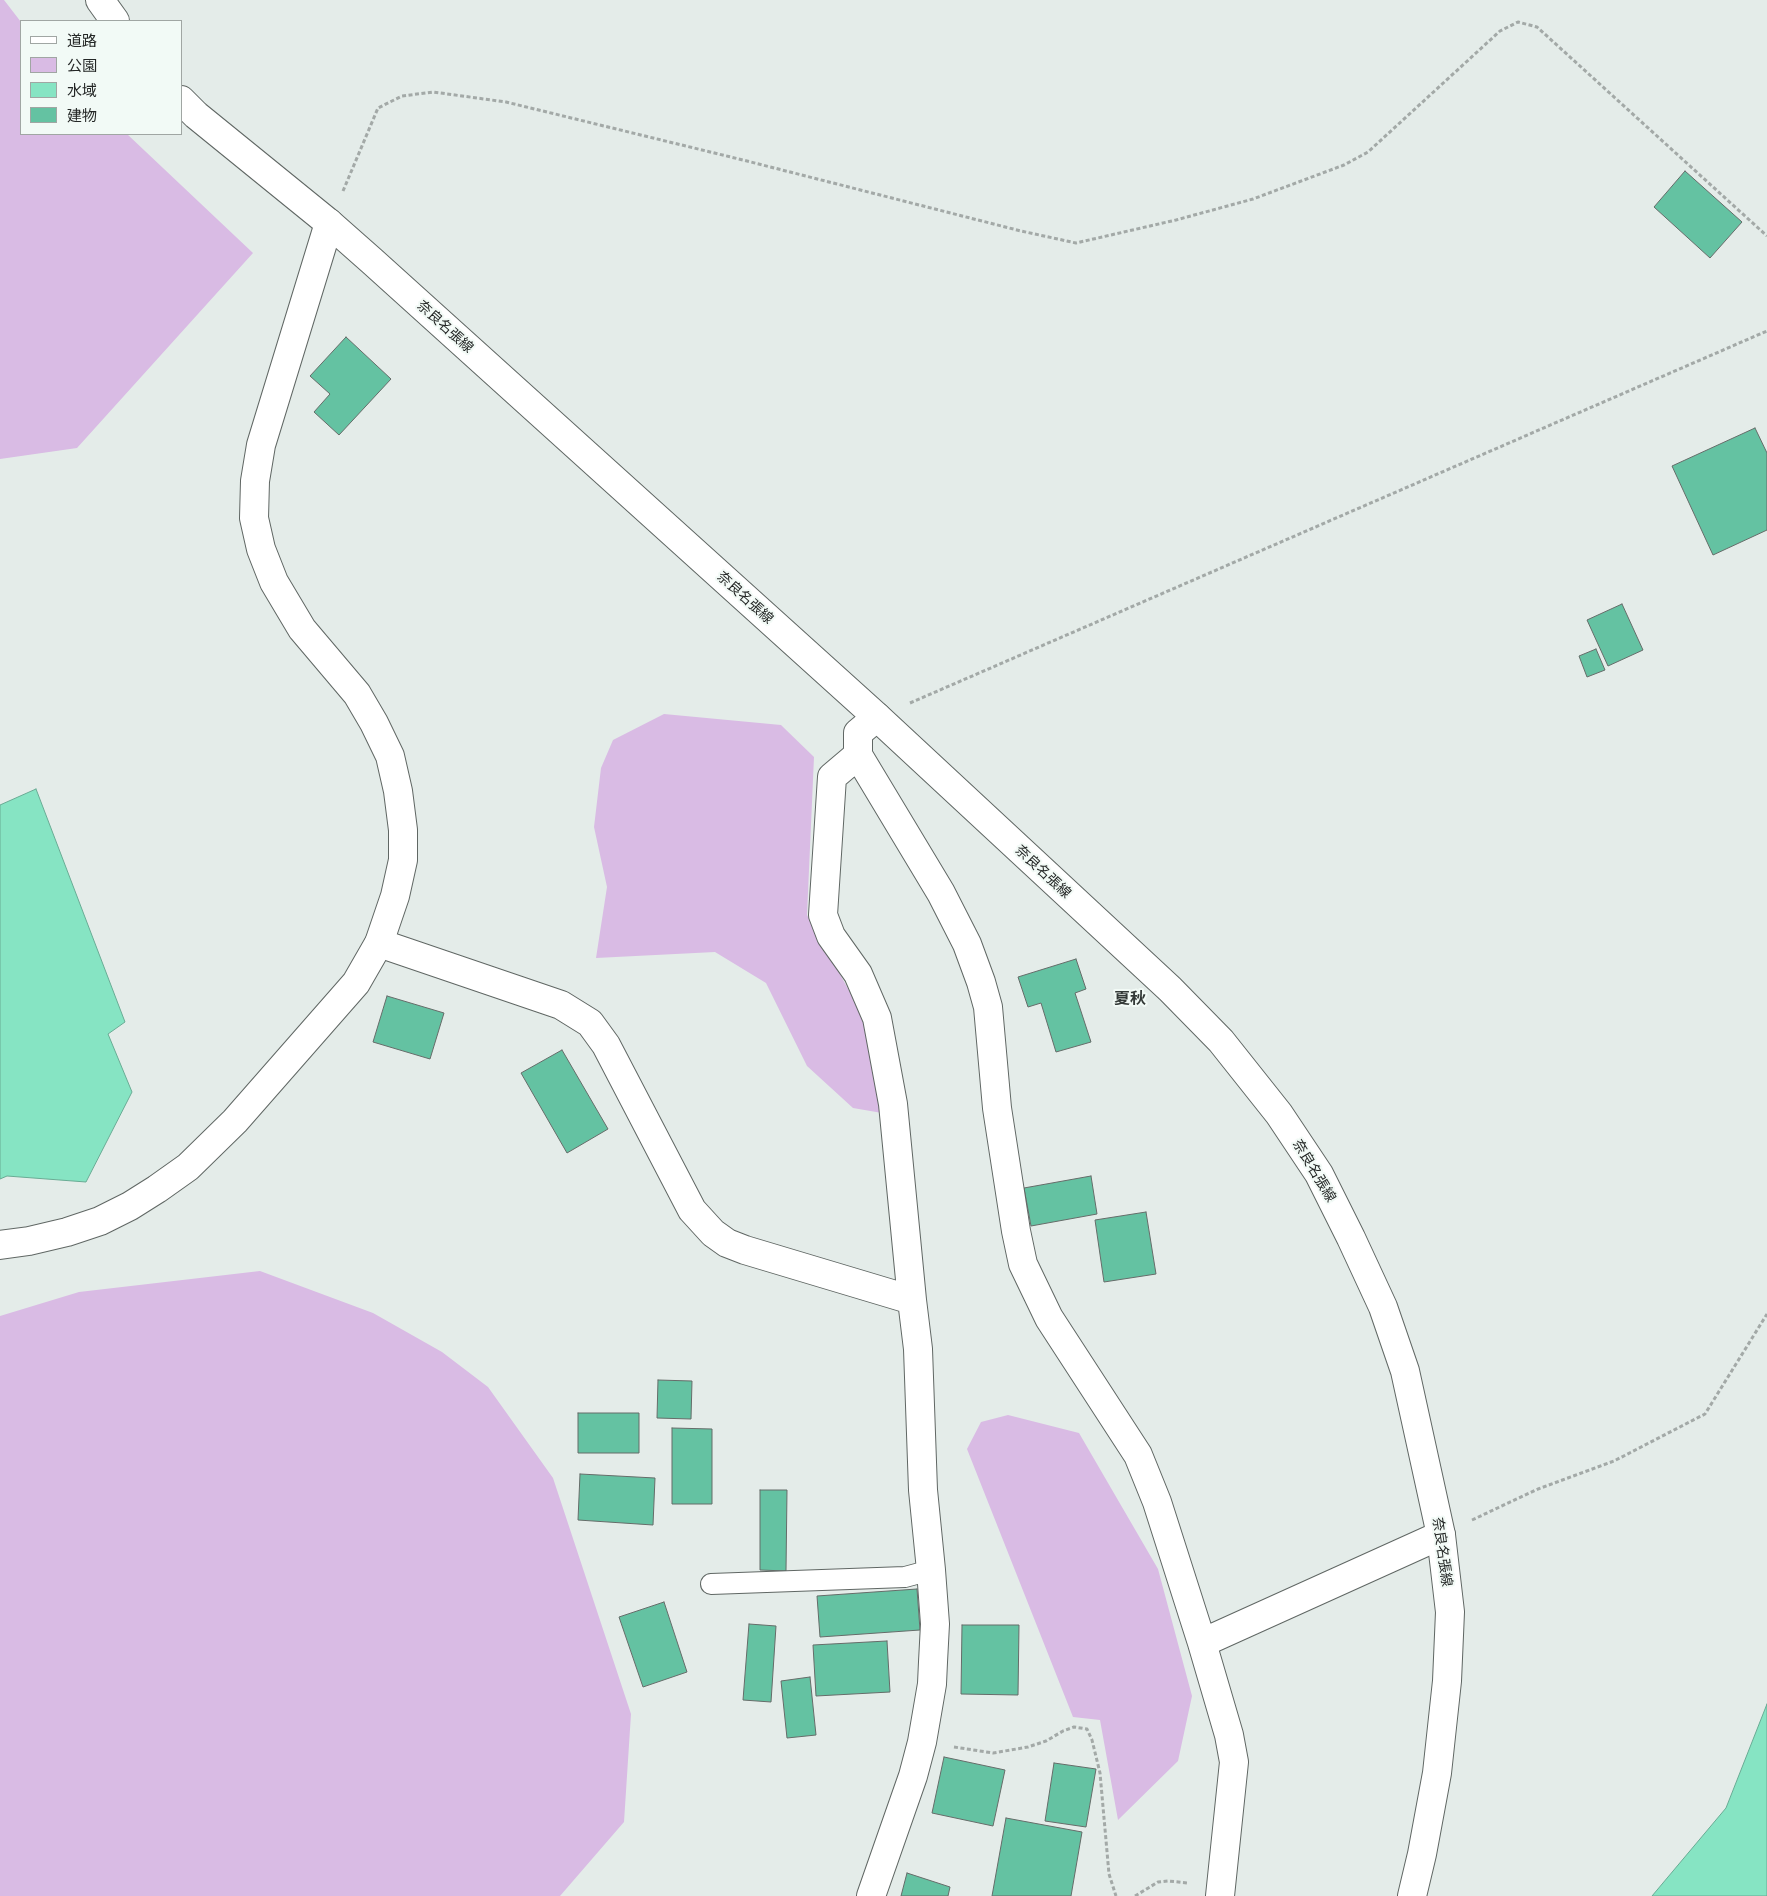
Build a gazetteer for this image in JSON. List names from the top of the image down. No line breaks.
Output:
{"streets":{"street":["奈良名張線"]},"districts":["夏秋"],"legend":["道路","公園","水域","建物"]}
